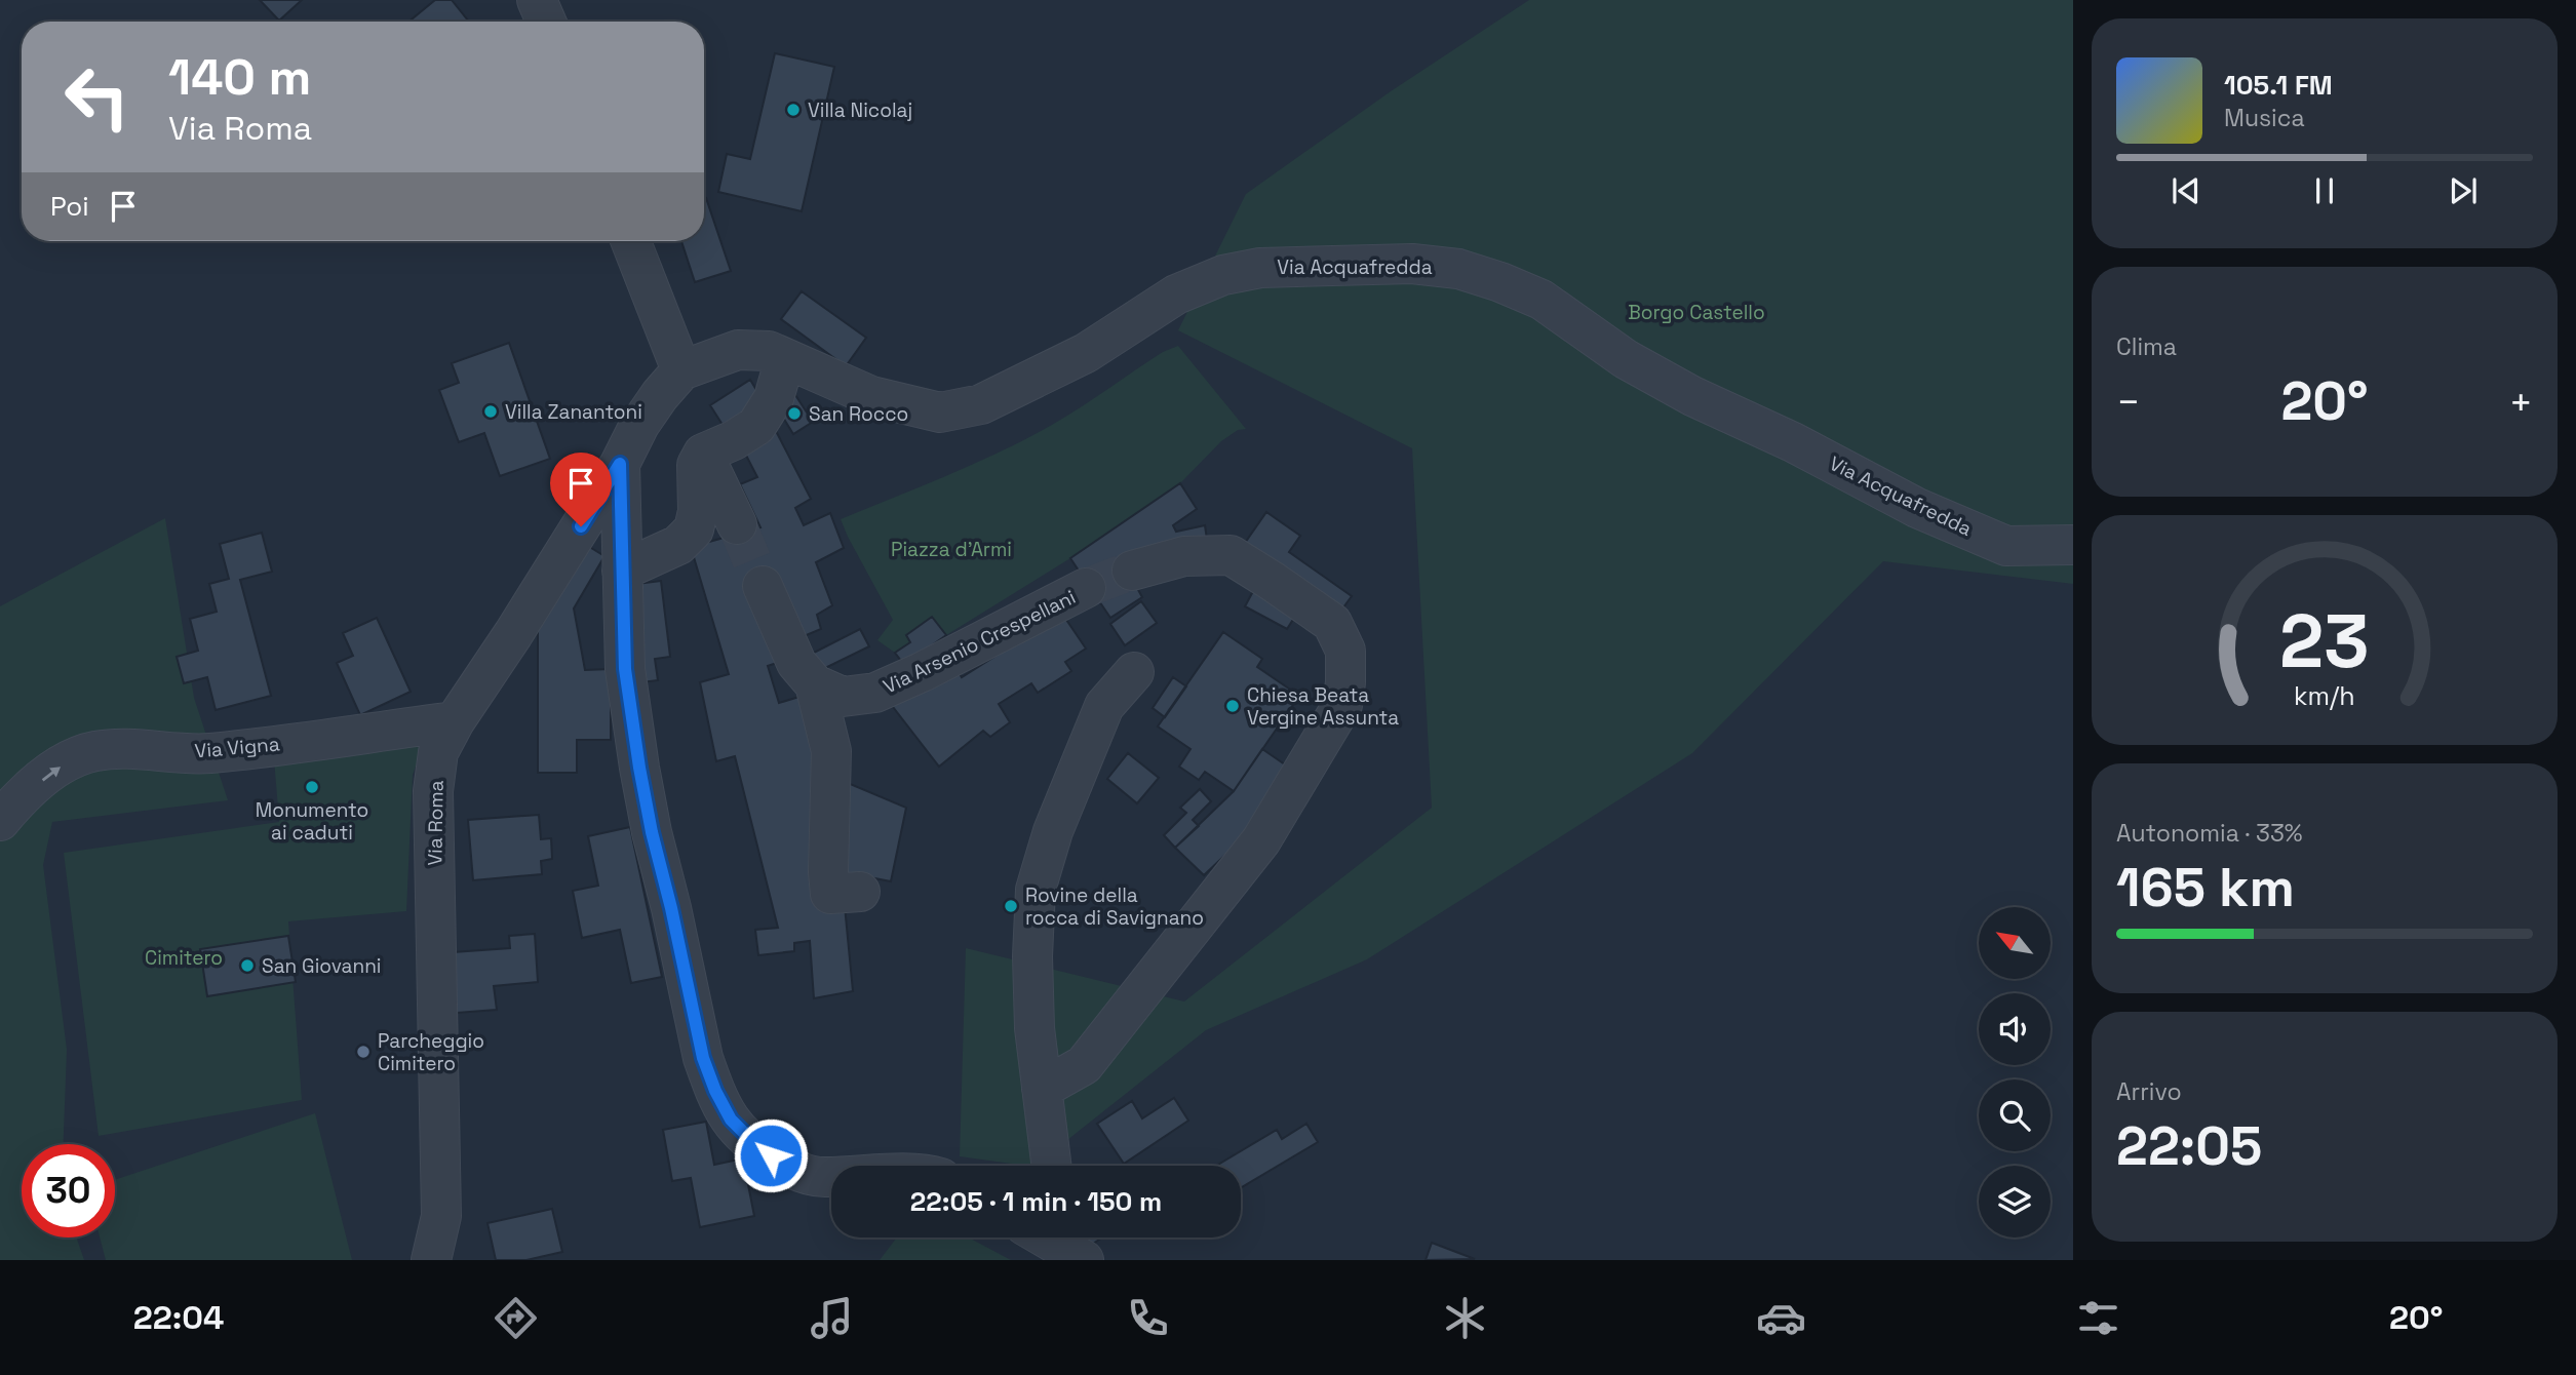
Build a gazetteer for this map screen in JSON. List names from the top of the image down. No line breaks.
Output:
{"streets":{"street":["Via Acquafredda","Via Arsenio Crespellani","Via Vigna","Via Roma"]},"crossings":[["Via Acquafredda","Via Roma"],["Via Vigna","Via Roma"]],"one_way":["Via Vigna"],"parks":["Borgo Castello","Piazza d'Armi","Cimitero"],"places":["Villa Nicolaj","Villa Zanantoni","San Rocco","Chiesa Beata Vergine Assunta","Monumento ai caduti","Rovine della rocca di Savignano","San Giovanni","Parcheggio Cimitero"],"north":"top left","page":{"turn":["140 m","Via Roma"],"song":["105.1 FM","Musica"],"then":"Poi","tile":["Clima",["Autonomia · 33%","165 km"],["Arrivo","22:05"]],"heat":["−","20°","+"],"limit":"30","trip":"22:05 · 1 min · 150 m","tabs":["22:04","20°"],"gauge":["23","km/h"]}}
